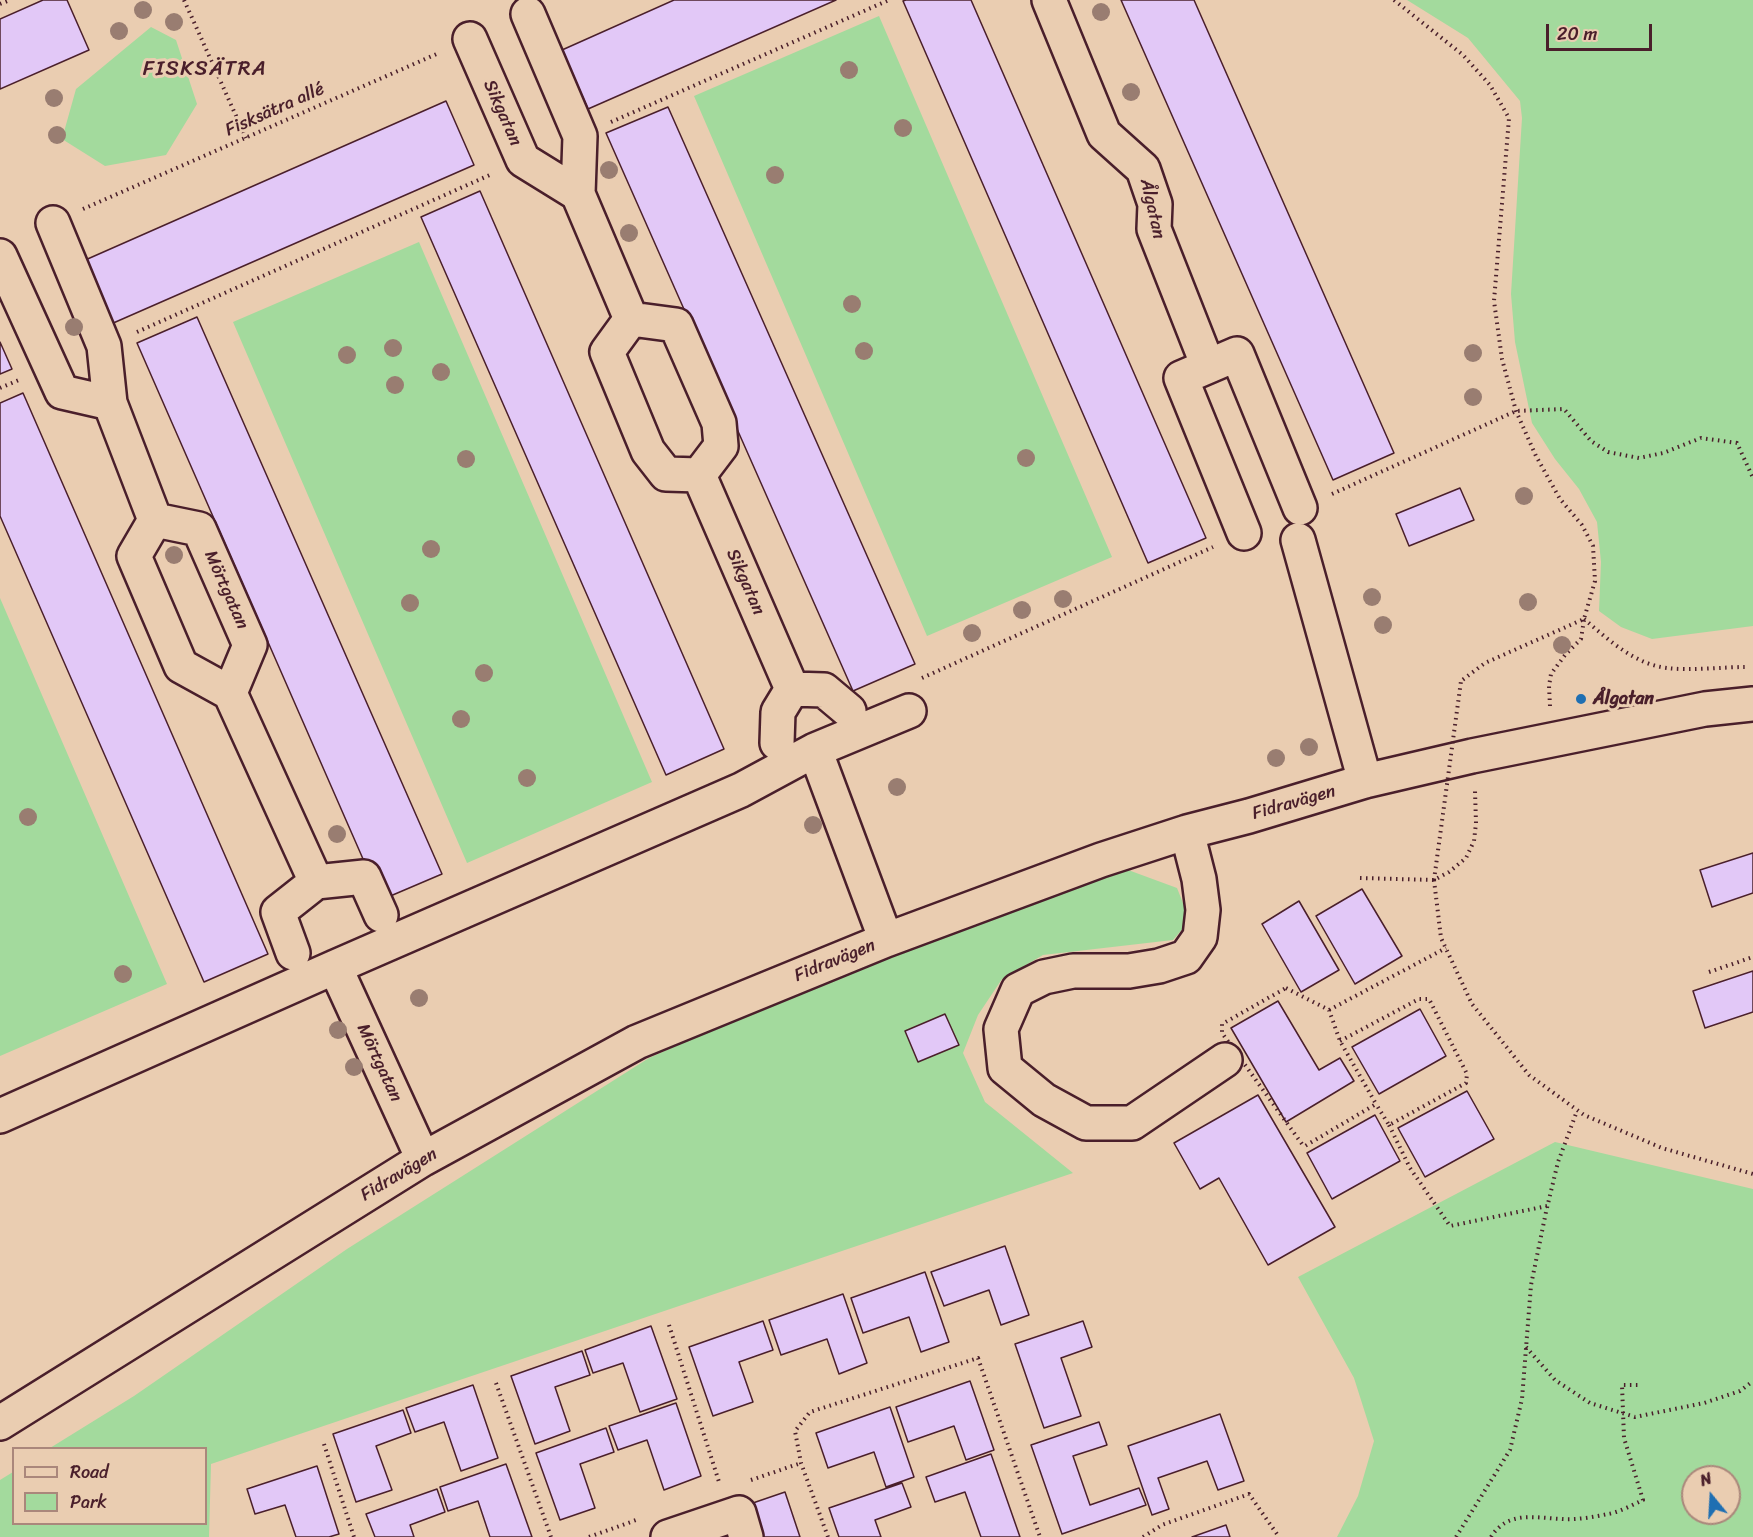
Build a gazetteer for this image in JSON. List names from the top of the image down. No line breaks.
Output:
{"streets":{"street":["Sikgatan","Ålgatan","Mörtgatan","Fidravägen"],"path":["Fisksätra allé"]},"crossings":[["Fisksätra allé","Sikgatan"],["Mörtgatan","Fidravägen"]],"districts":["FISKSÄTRA"],"places":["Ålgatan"],"legend":["Road","Park"],"scale_bar":"20 m","north":"top"}
